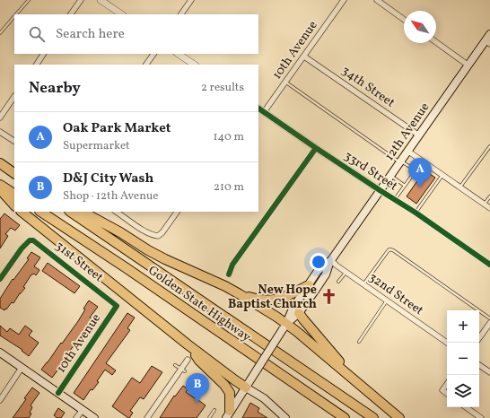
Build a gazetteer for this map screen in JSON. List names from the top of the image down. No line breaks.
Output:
{"streets":{"highway":["Golden State Highway"],"main road":["12th Avenue"],"street":["10th Avenue","34th Street","33rd Street","31st Street","32nd Street"]},"crossings":[["10th Avenue","34th Street"],["10th Avenue","33rd Street"],["10th Avenue","31st Street"],["34th Street","12th Avenue"],["12th Avenue","33rd Street"],["12th Avenue","32nd Street"]],"places":{"church":["New Hope Baptist Church"]},"north":"top left","page":{"search":"Search here","heading":["Nearby","2 results"],"list":[{"mark":"A","name":"Oak Park Market","note":"Supermarket","value":"140 m"},{"mark":"B","name":"D&J City Wash","note":"Shop · 12th Avenue","value":"210 m"}],"pins":["A","B"],"map_buttons":["+","−"]}}
